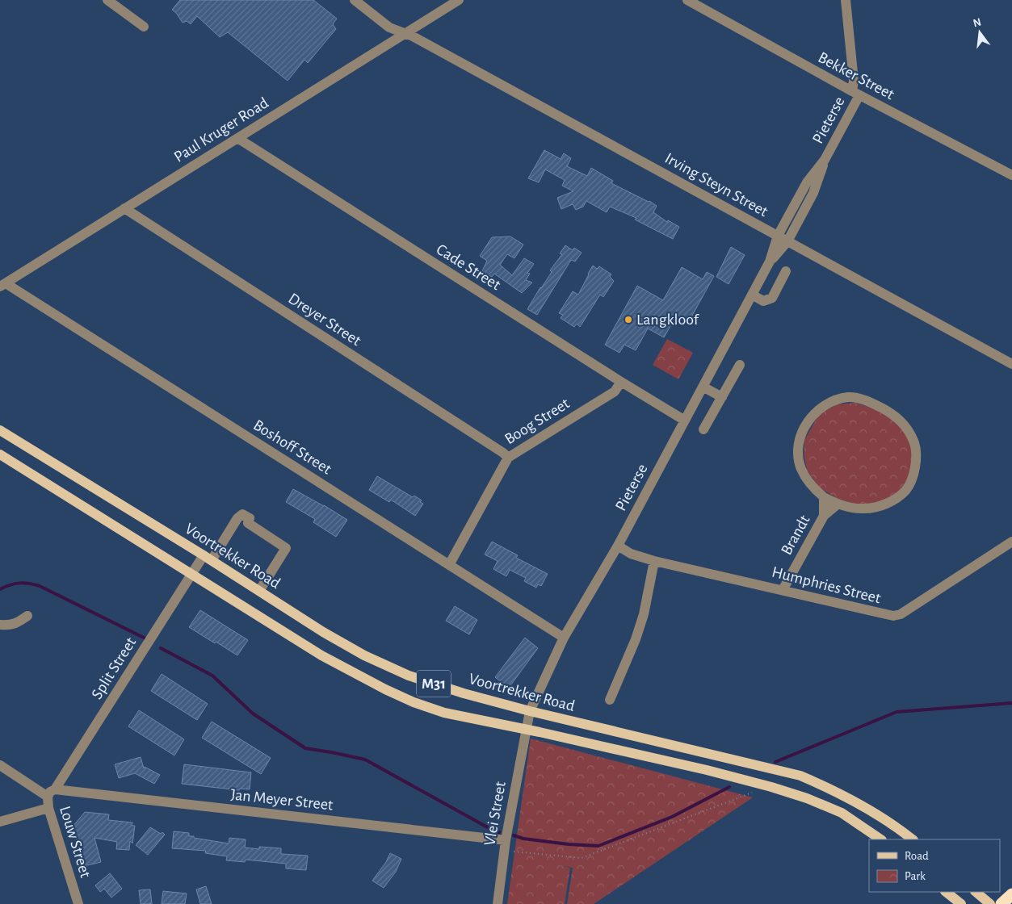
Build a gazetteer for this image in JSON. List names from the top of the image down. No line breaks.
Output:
{"streets":{"main road":["Voortrekker Road","M31"],"street":["Bekker Street","Pieterse","Paul Kruger Road","Irving Steyn Street","Cade Street","Dreyer Street","Boog Street","Boshoff Street","Brandt","Humphries Street","Split Street","Jan Meyer Street","Vlei Street","Louw Street"]},"crossings":[["Bekker Street","Pieterse"],["Pieterse","Irving Steyn Street"],["Pieterse","Cade Street"],["Pieterse","Boshoff Street"],["Pieterse","Voortrekker Road"],["Pieterse","Humphries Street"],["Pieterse","Vlei Street"],["Paul Kruger Road","Irving Steyn Street"],["Paul Kruger Road","Cade Street"],["Paul Kruger Road","Dreyer Street"],["Paul Kruger Road","Boshoff Street"],["Cade Street","Boog Street"],["Dreyer Street","Boog Street"],["Boog Street","Boshoff Street"],["Brandt","Humphries Street"],["Voortrekker Road","Split Street"],["Voortrekker Road","Vlei Street"],["Split Street","Jan Meyer Street"],["Split Street","Louw Street"],["Jan Meyer Street","Vlei Street"],["Jan Meyer Street","Louw Street"]],"places":["Langkloof"],"legend":["Road","Park"],"north":"top"}
